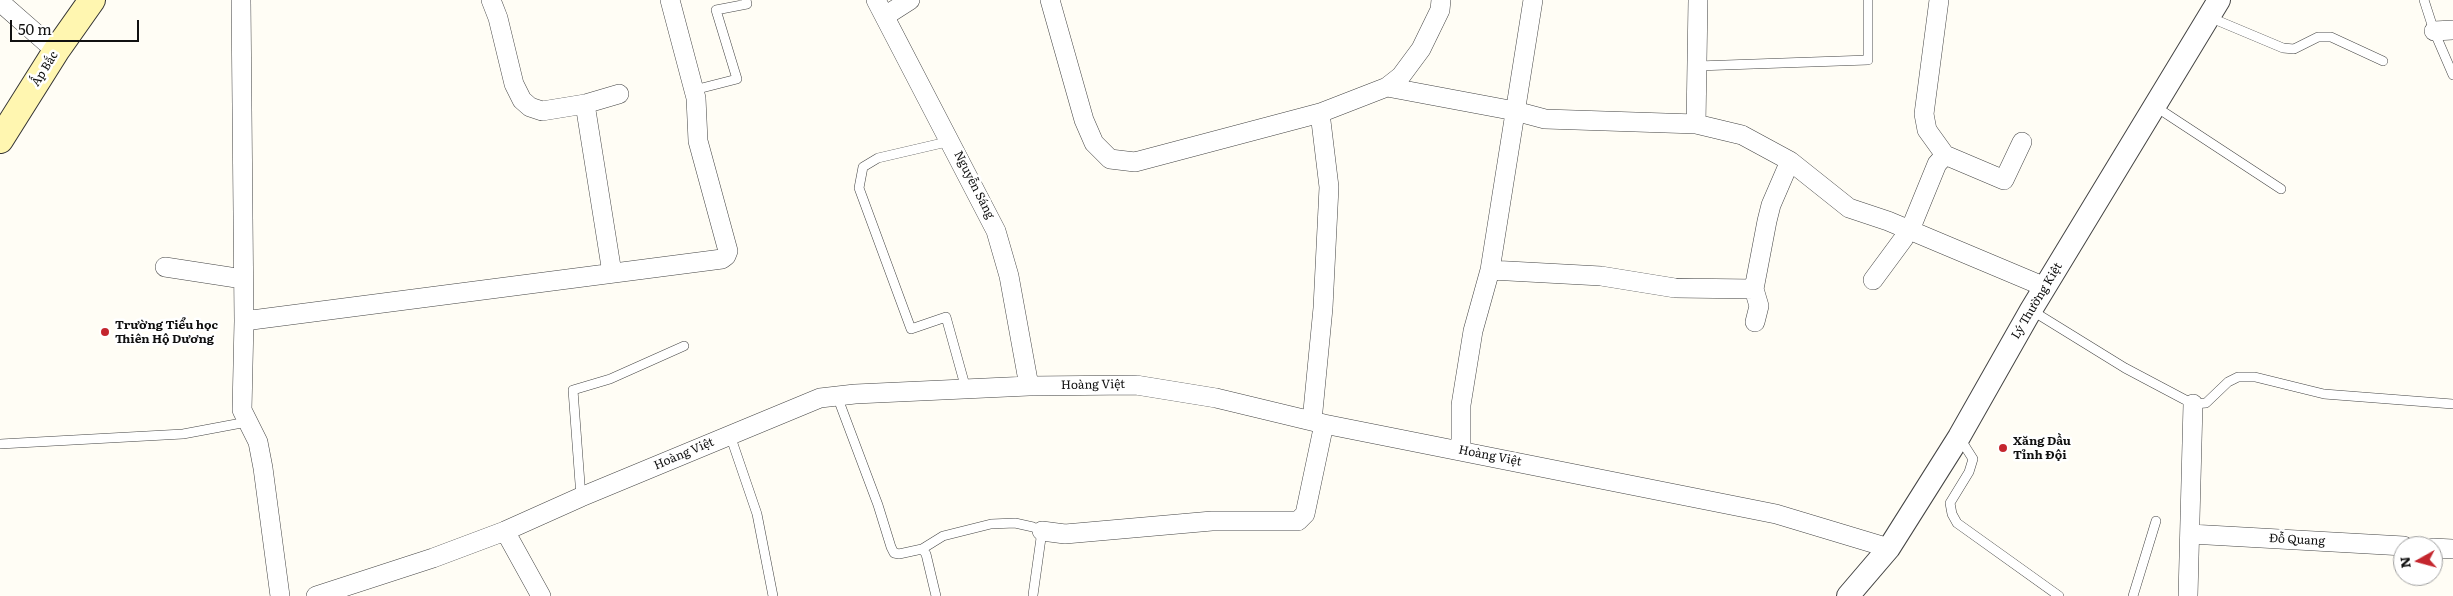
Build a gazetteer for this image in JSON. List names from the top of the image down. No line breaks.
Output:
{"streets":{"main road":["Ấp Bắc"],"street":["Nguyễn Sáng","Lý Thường Kiệt","Hoàng Việt","Đỗ Quang"]},"crossings":[["Nguyễn Sáng","Hoàng Việt"],["Lý Thường Kiệt","Hoàng Việt"]],"places":["Trường Tiểu học Thiên Hộ Dương","Xăng Dầu Tỉnh Đội"],"scale_bar":"50 m","north":"left"}
